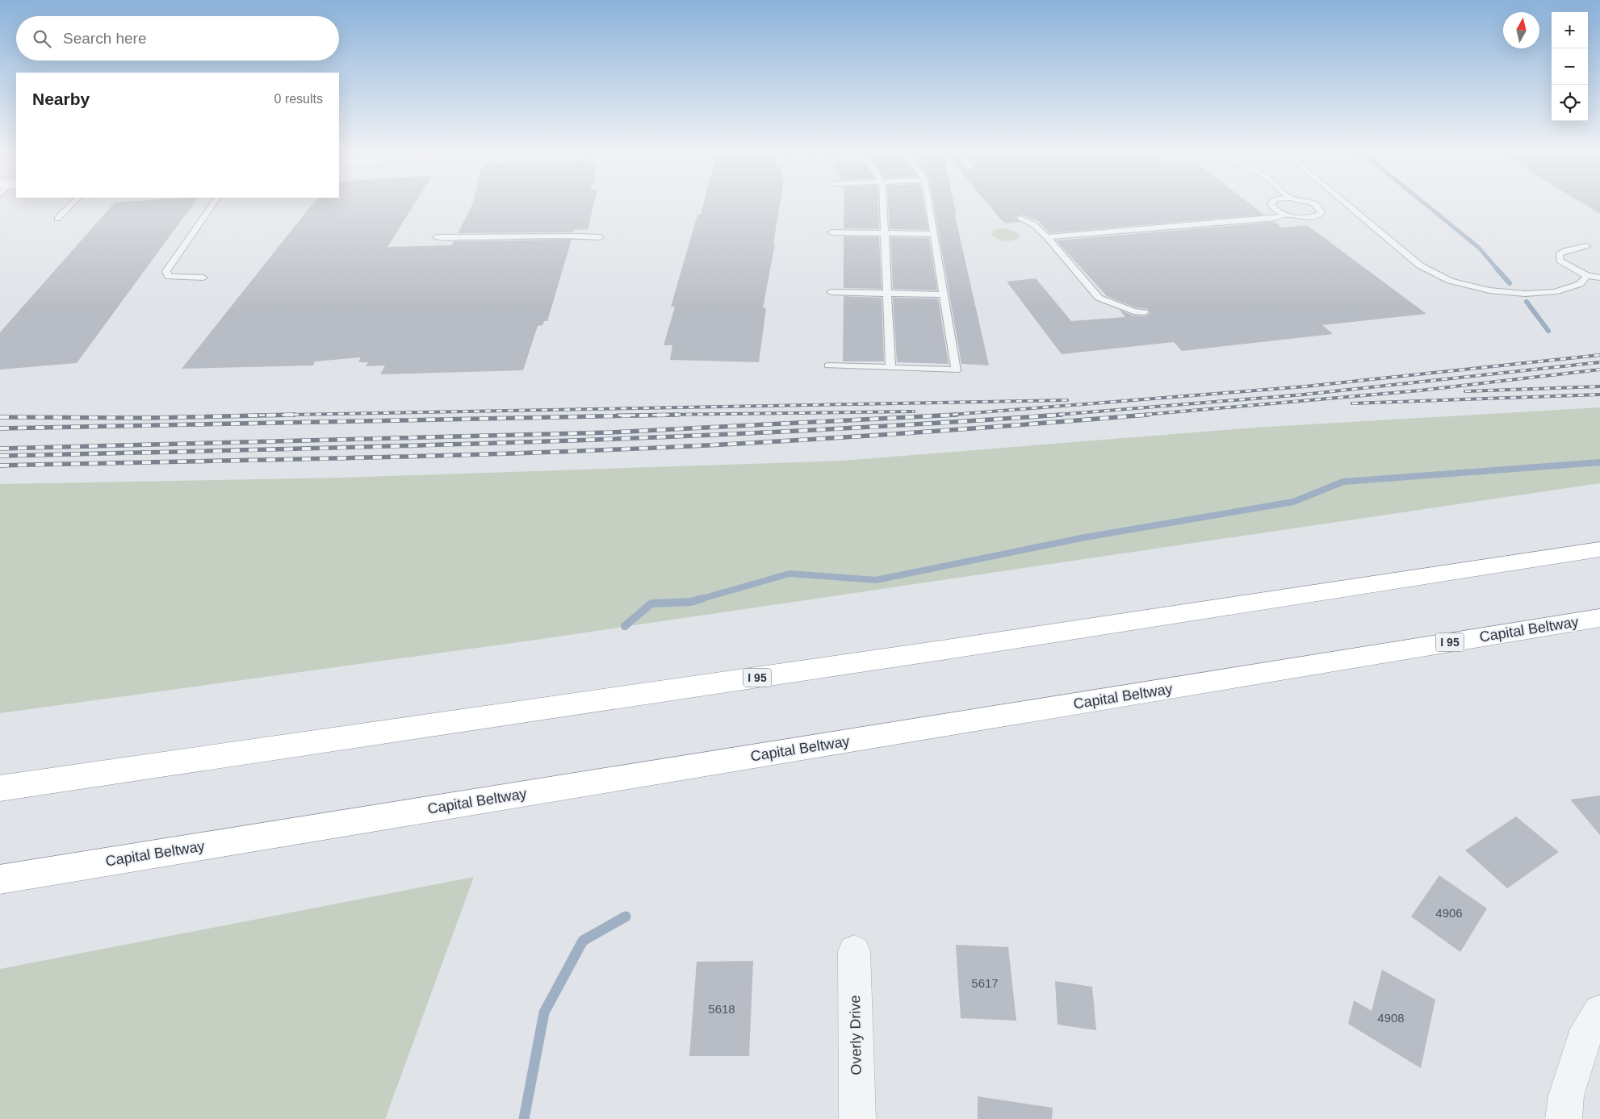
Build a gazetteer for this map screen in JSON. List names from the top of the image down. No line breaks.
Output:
{"streets":{"main road":["Capital Beltway","I 95"],"street":["Overly Drive"]},"house_numbers":["4906","5617","5618","4908"],"north":"top","page":{"map_buttons":["+","−"],"search":"Search here","heading":["Nearby","0 results"]}}
